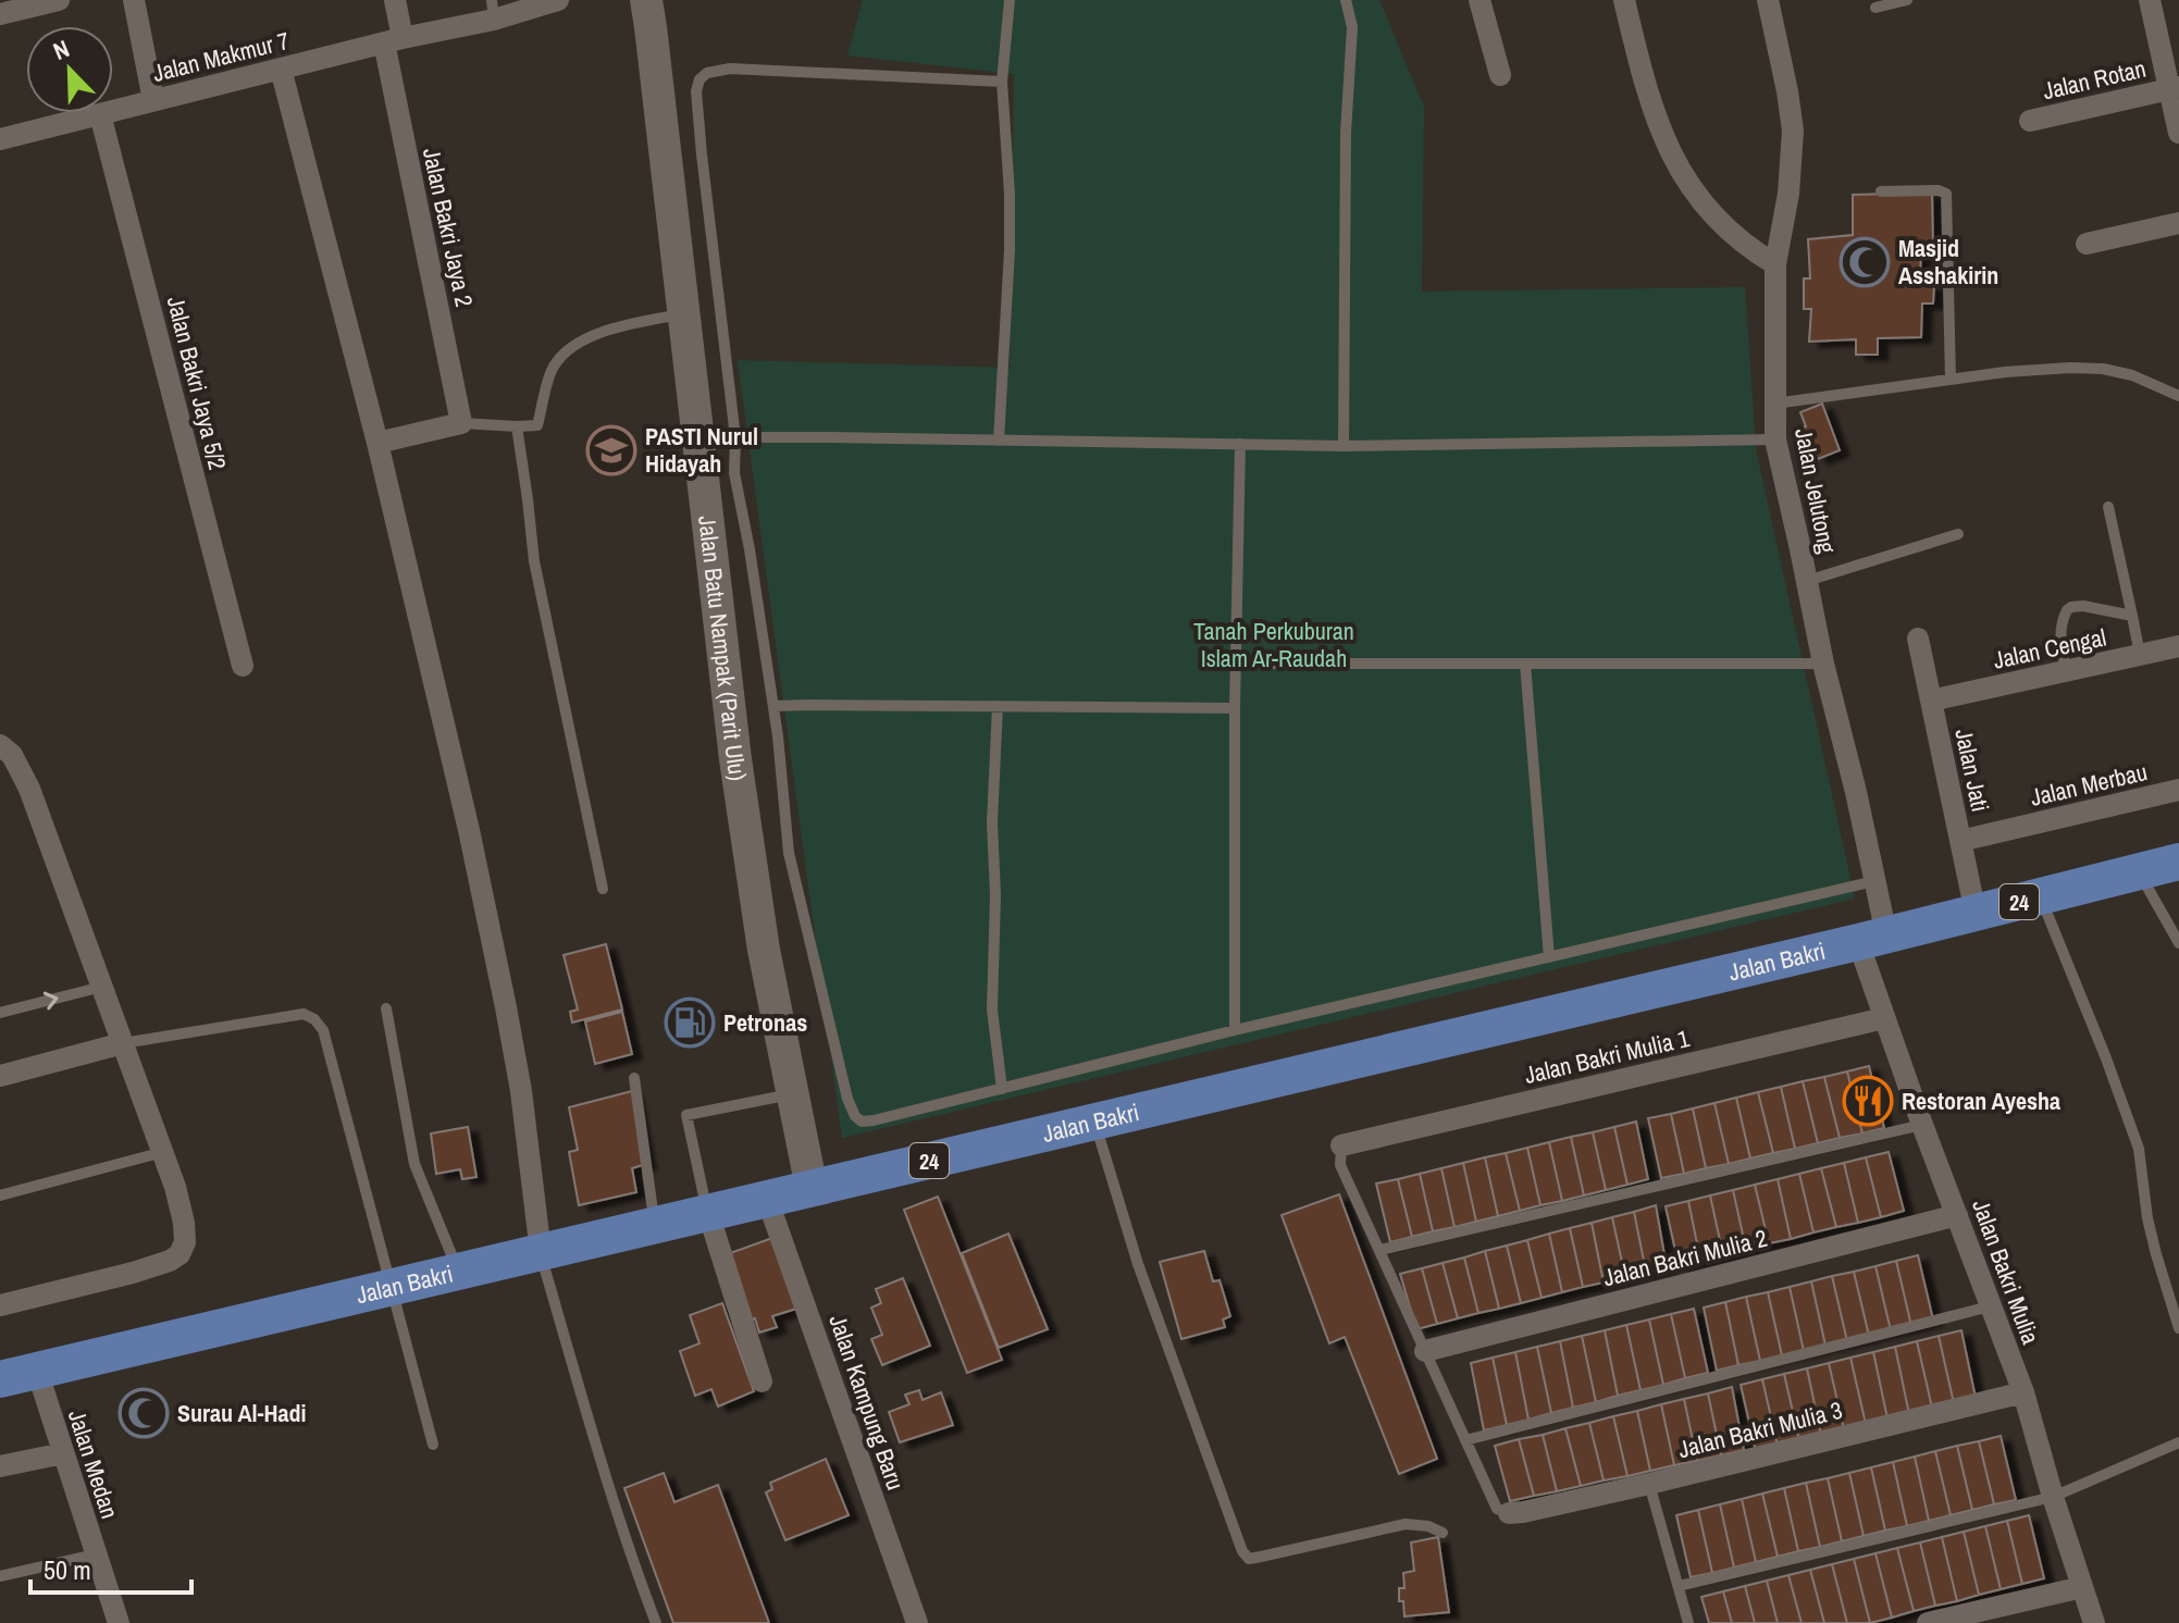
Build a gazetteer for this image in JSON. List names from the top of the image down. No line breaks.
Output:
{"streets":{"main road":["24","Jalan Bakri"],"street":["Jalan Makmur 7","Jalan Rotan","Jalan Bakri Jaya 2","Jalan Bakri Jaya 5/2","Jalan Jelutong","Jalan Batu Nampak (Parit Ulu)","Jalan Cengal","Jalan Jati","Jalan Merbau","Jalan Bakri Mulia 1","Jalan Bakri Mulia 2","Jalan Bakri Mulia","Jalan Kampung Baru","Jalan Bakri Mulia 3","Jalan Medan"]},"crossings":[["Jalan Makmur 7","Jalan Bakri Jaya 2"],["Jalan Makmur 7","Jalan Bakri Jaya 5/2"],["Jalan Jelutong","Jalan Bakri"],["Jalan Jelutong","Jalan Bakri Mulia"],["Jalan Batu Nampak (Parit Ulu)","Jalan Bakri"],["Jalan Cengal","Jalan Jati"],["Jalan Jati","Jalan Merbau"],["Jalan Jati","Jalan Bakri"],["Jalan Bakri","Jalan Bakri Mulia"],["Jalan Bakri","Jalan Kampung Baru"],["Jalan Bakri","Jalan Medan"],["Jalan Bakri Mulia 1","Jalan Bakri Mulia"],["Jalan Bakri Mulia 2","Jalan Bakri Mulia"],["Jalan Bakri Mulia","Jalan Bakri Mulia 3"]],"parks":["Tanah Perkuburan Islam Ar-Raudah"],"places":{"mosque":["Masjid Asshakirin","Surau Al-Hadi"],"school or university":["PASTI Nurul Hidayah"],"fuel station":["Petronas"],"restaurant":["Restoran Ayesha"]},"scale_bar":"50 m","north":"top left"}
